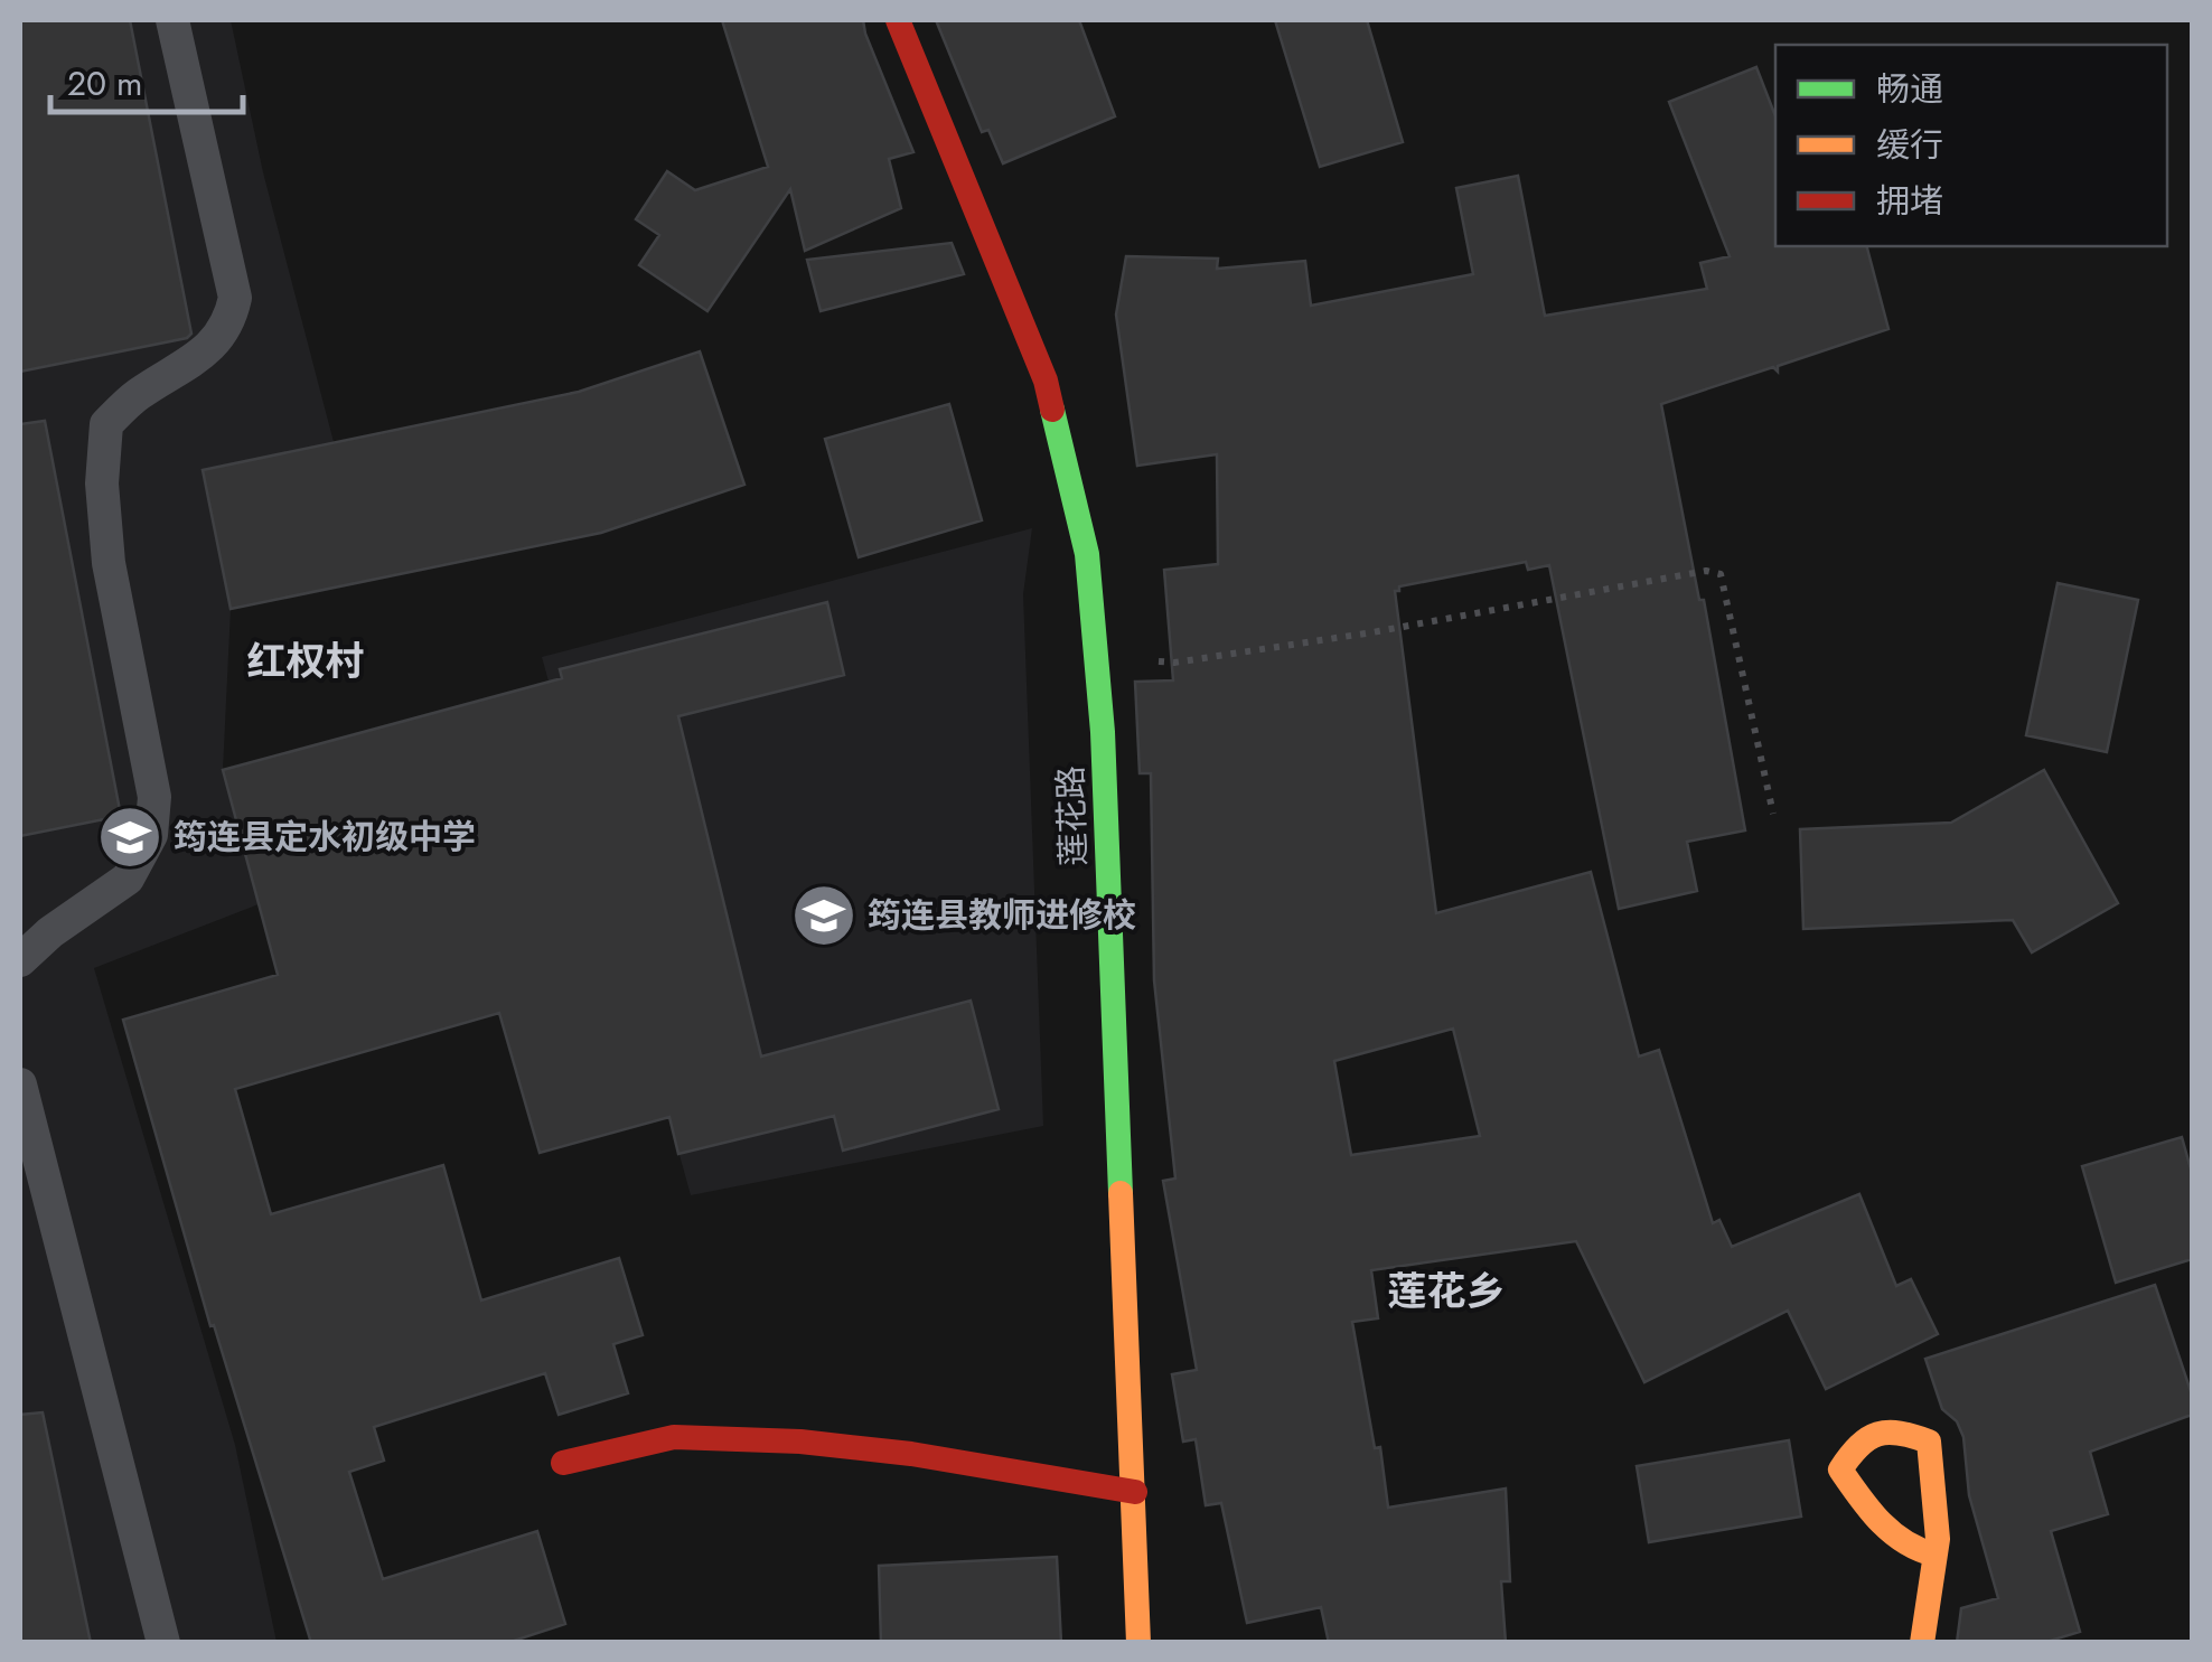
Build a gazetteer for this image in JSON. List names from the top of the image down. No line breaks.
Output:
{"streets":{"main road":["莲花路"]},"districts":["红权村","莲花乡"],"places":{"school or university":["筠连县定水初级中学","筠连县教师进修校"]},"legend":["畅通","缓行","拥堵"],"scale_bar":"20 m"}
